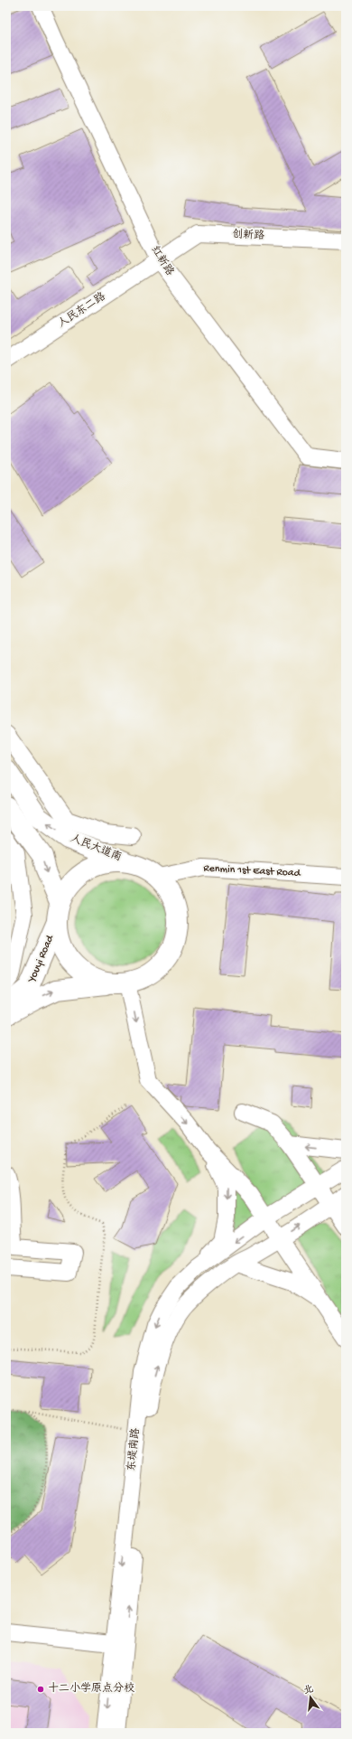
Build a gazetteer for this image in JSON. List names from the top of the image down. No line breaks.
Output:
{"streets":{"main road":["人民大道南","Youyi Road"],"street":["创新路","红新路","人民东二路","Renmin 1st East Road","东堤南路"]},"crossings":[["创新路","红新路"],["创新路","人民东二路"],["红新路","人民东二路"],["人民大道南","Renmin 1st East Road"],["人民大道南","Youyi Road"],["Renmin 1st East Road","Youyi Road"]],"places":["十二小学原点分校"],"north":"top"}
